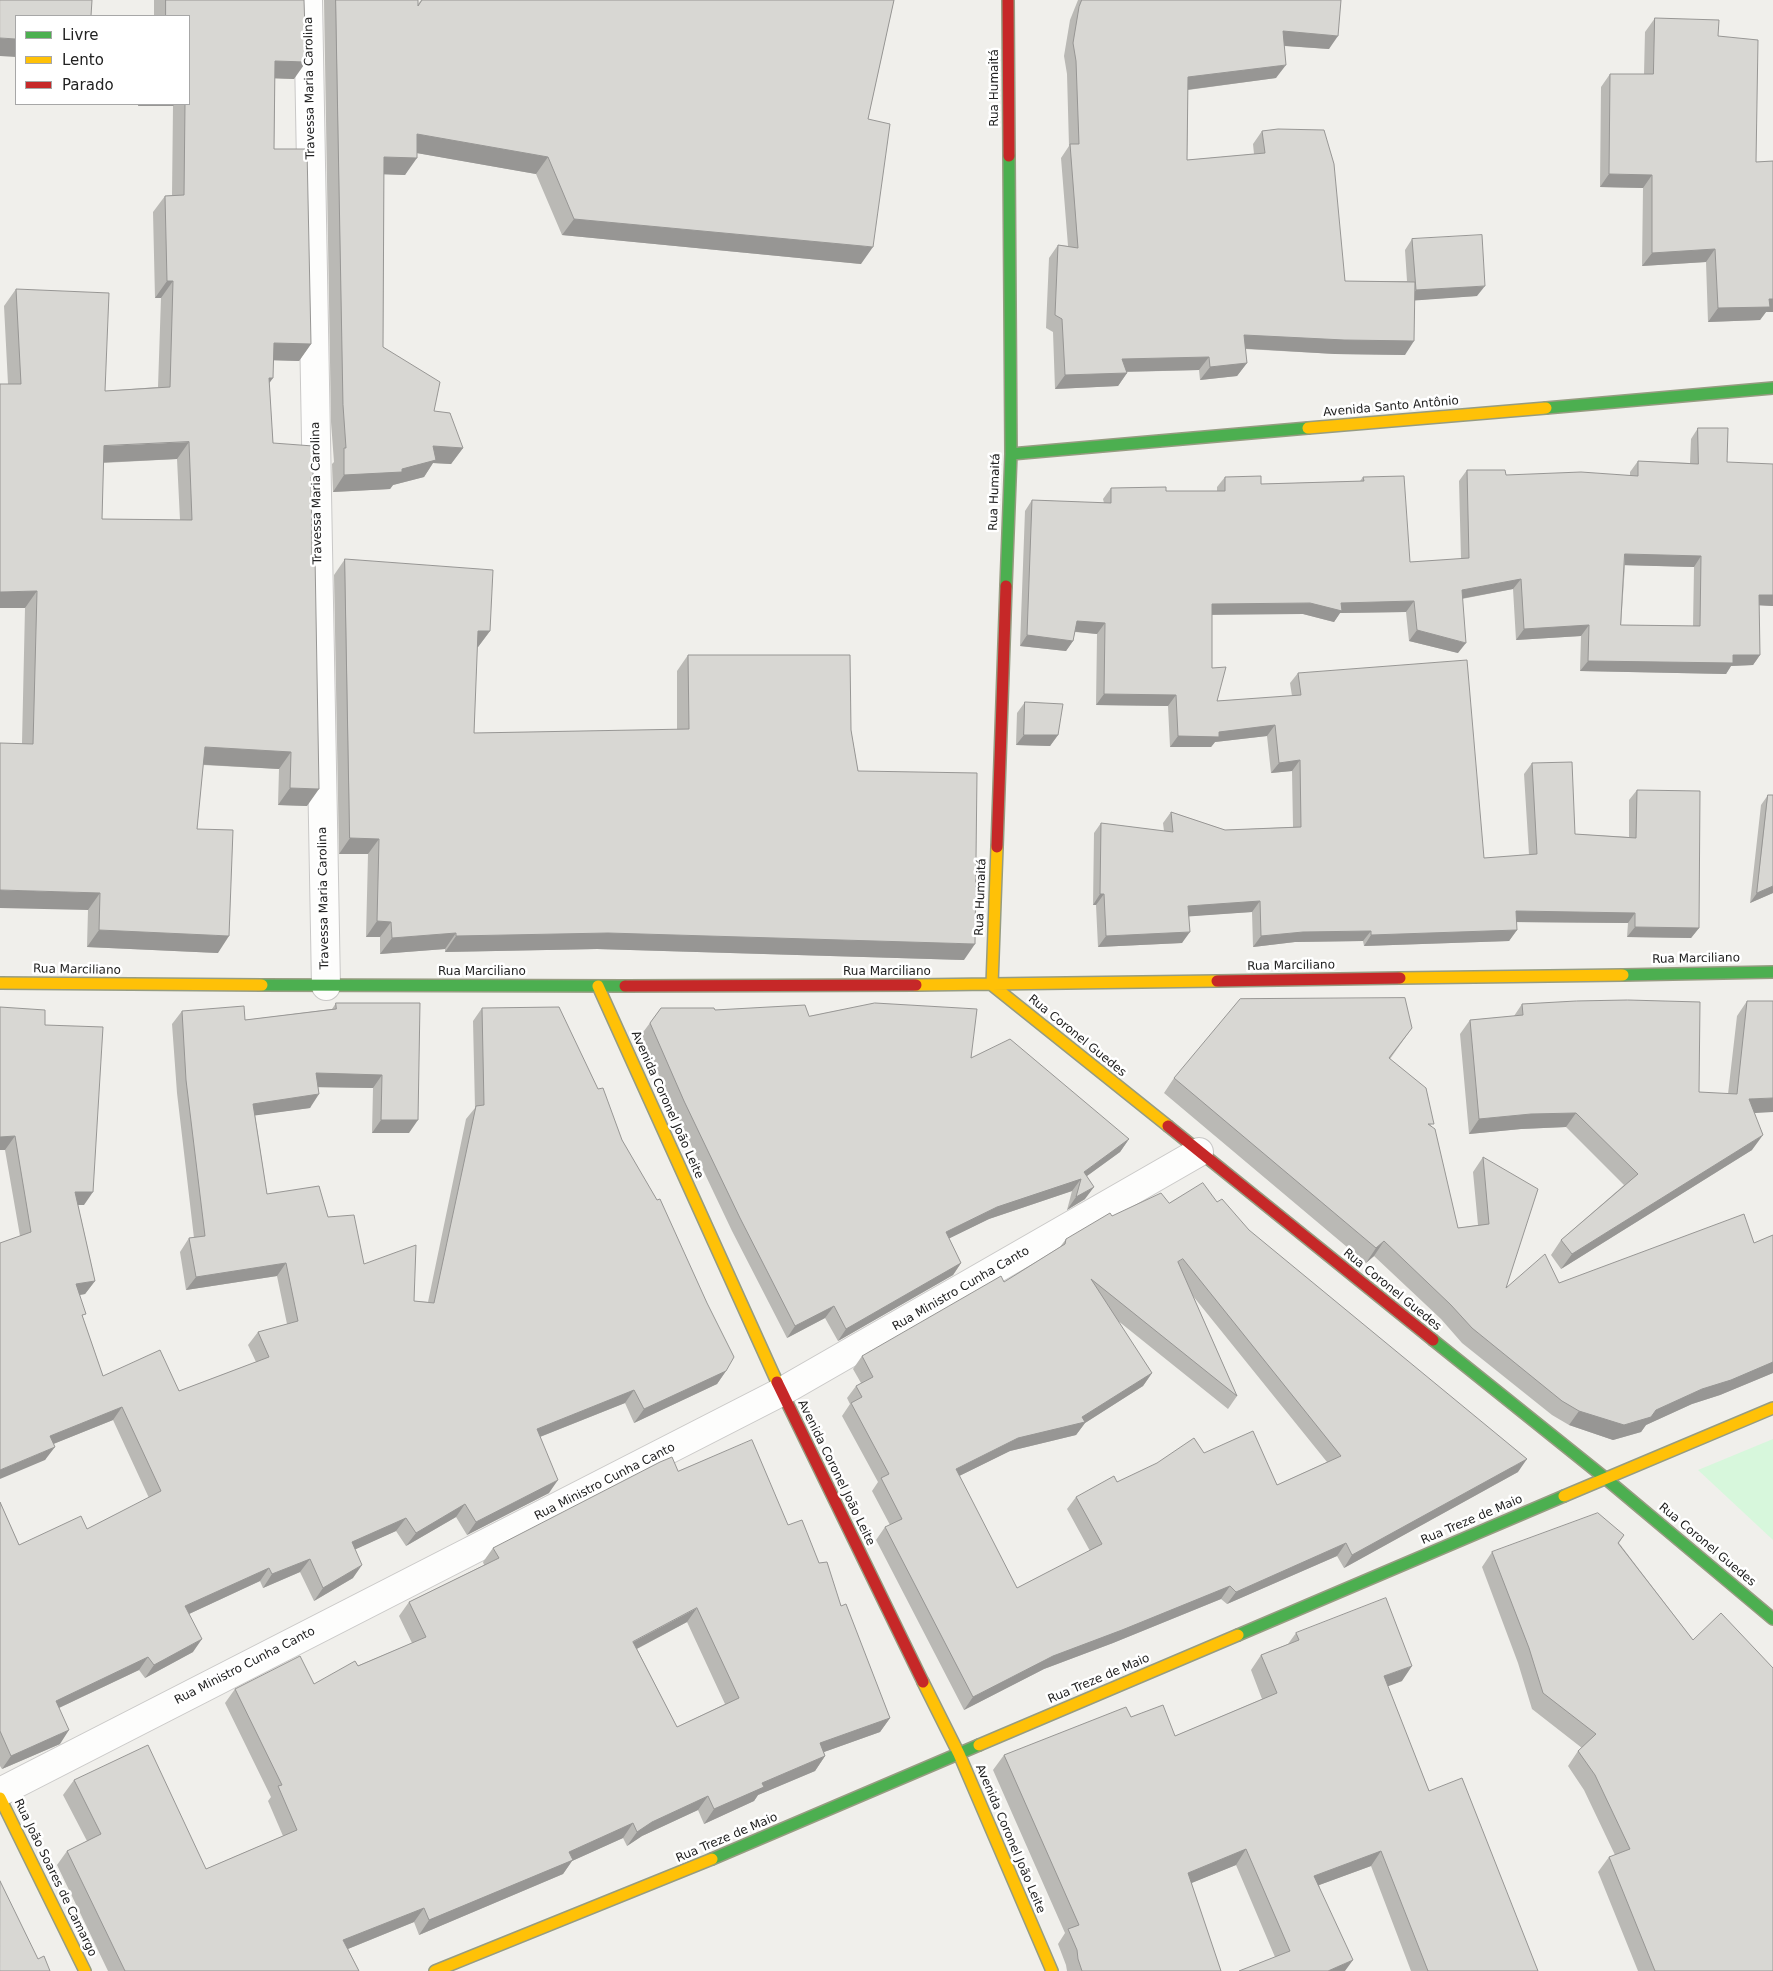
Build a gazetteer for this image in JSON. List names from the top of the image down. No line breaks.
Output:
{"streets":{"street":["Travessa Maria Carolina","Rua Humaitá","Avenida Santo Antônio","Rua Marciliano","Rua Coronel Guedes","Avenida Coronel João Leite","Rua Ministro Cunha Canto","Rua Treze de Maio","Rua João Soares de Camargo"]},"crossings":[["Travessa Maria Carolina","Rua Marciliano"],["Rua Humaitá","Avenida Santo Antônio"],["Rua Humaitá","Rua Marciliano"],["Rua Humaitá","Rua Coronel Guedes"],["Rua Marciliano","Rua Coronel Guedes"],["Rua Marciliano","Avenida Coronel João Leite"],["Rua Coronel Guedes","Rua Ministro Cunha Canto"],["Rua Coronel Guedes","Rua Treze de Maio"],["Avenida Coronel João Leite","Rua Ministro Cunha Canto"],["Avenida Coronel João Leite","Rua Treze de Maio"]],"legend":["Livre","Lento","Parado"]}
